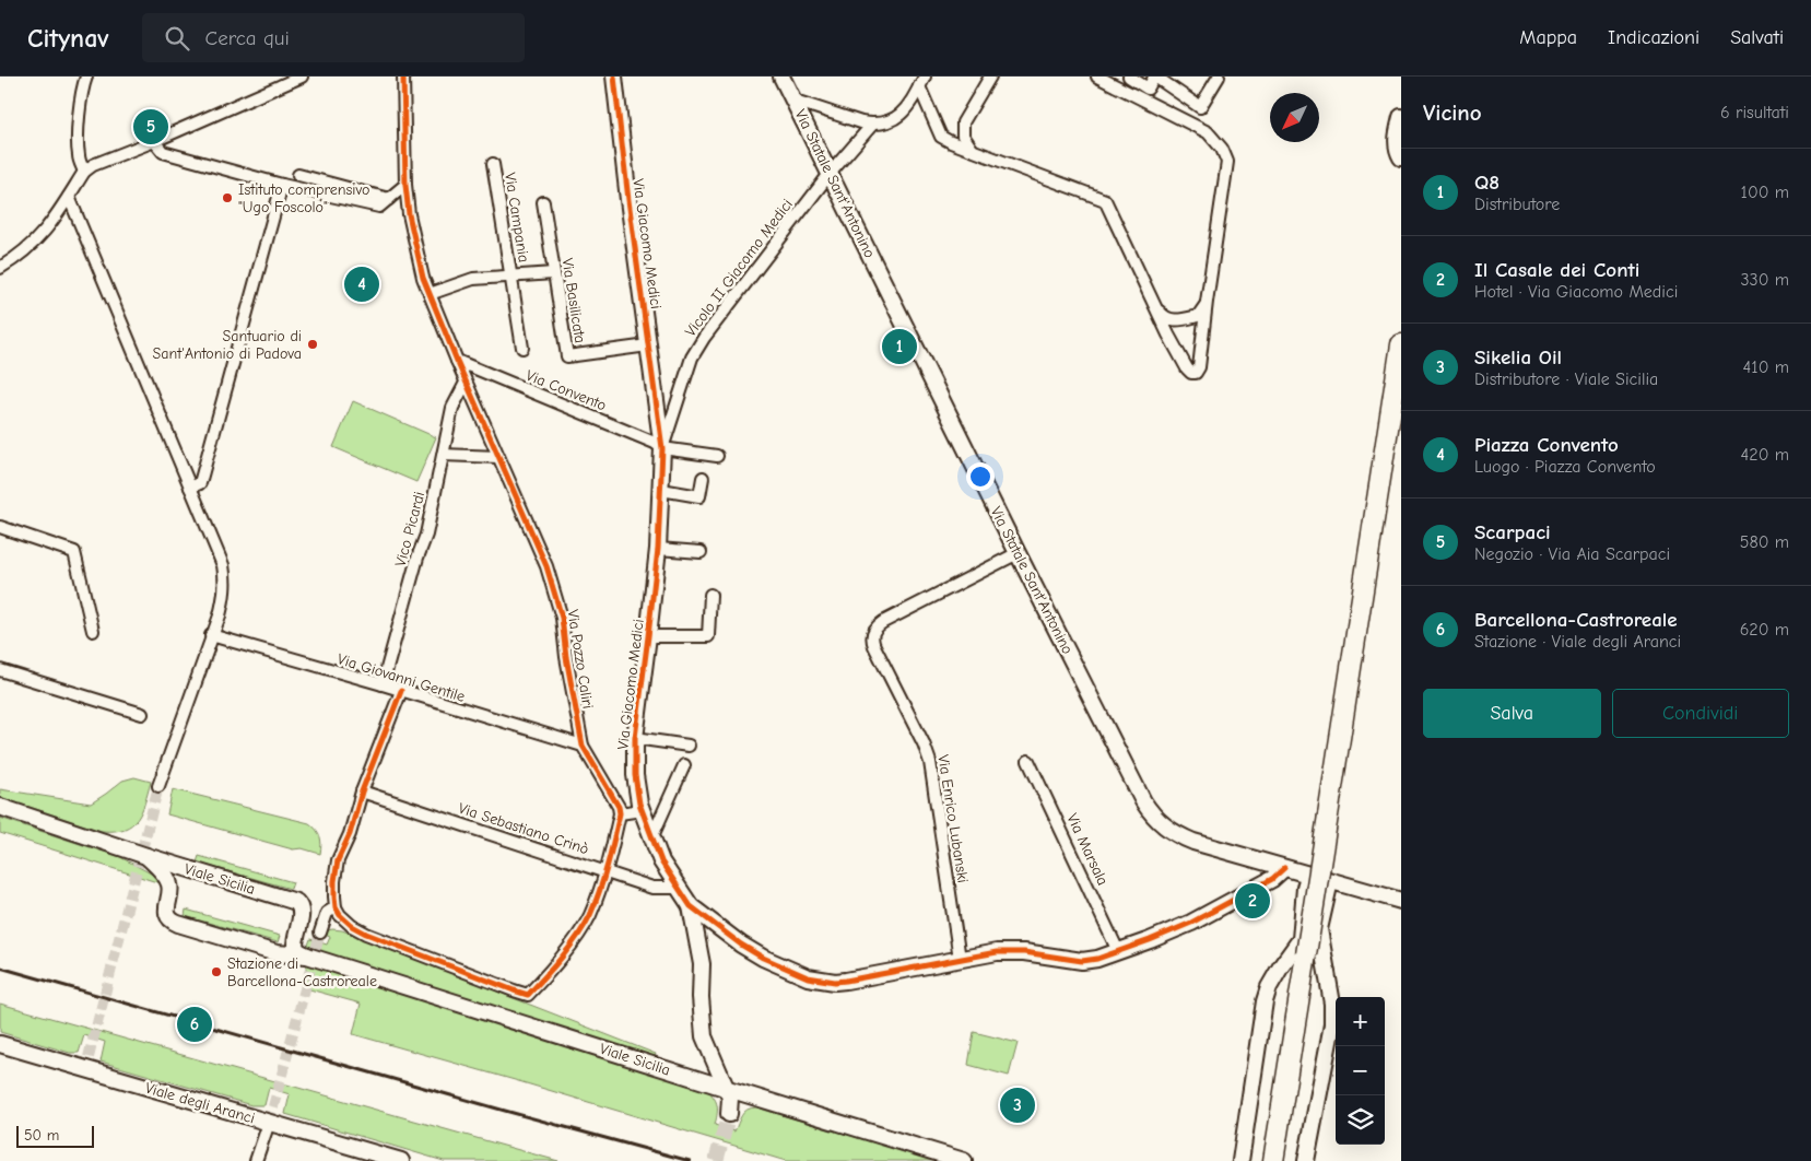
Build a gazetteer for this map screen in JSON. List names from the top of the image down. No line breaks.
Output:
{"streets":{"street":["Via Statale Sant'Antonino","Via Campania","Via Giacomo Medici","Vicolo II Giacomo Medici","Via Basilicata","Via Convento","Vico Picardi","Via Pozzo Caliri","Via Giovanni Gentile","Via Enrico Lubanski","Via Sebastiano Crinò","Via Marsala","Viale Sicilia","Viale degli Aranci"]},"crossings":[["Via Statale Sant'Antonino","Via Giacomo Medici"],["Via Statale Sant'Antonino","Vicolo II Giacomo Medici"],["Via Statale Sant'Antonino","Via Enrico Lubanski"],["Via Campania","Via Basilicata"],["Via Campania","Via Pozzo Caliri"],["Via Giacomo Medici","Vicolo II Giacomo Medici"],["Via Giacomo Medici","Via Basilicata"],["Via Giacomo Medici","Via Convento"],["Via Giacomo Medici","Via Enrico Lubanski"],["Via Giacomo Medici","Via Sebastiano Crinò"],["Via Giacomo Medici","Via Marsala"],["Vicolo II Giacomo Medici","Via Convento"],["Via Convento","Via Pozzo Caliri"],["Vico Picardi","Via Pozzo Caliri"],["Vico Picardi","Via Giovanni Gentile"],["Via Pozzo Caliri","Via Giovanni Gentile"]],"places":["Istituto comprensivo \"Ugo Foscolo\"","Santuario di Sant'Antonio di Padova","Stazione di Barcellona-Castroreale"],"scale_bar":"50 m","north":"bottom left","page":{"header":"Citynav","search":"Cerca qui","nav":["Mappa","Indicazioni","Salvati"],"heading":["Vicino","6 risultati"],"pins":["5","4","1","2","6","3"],"list":[{"mark":"1","name":"Q8","note":"Distributore","value":"100 m"},{"mark":"2","name":"Il Casale dei Conti","note":"Hotel · Via Giacomo Medici","value":"330 m"},{"mark":"3","name":"Sikelia Oil","note":"Distributore · Viale Sicilia","value":"410 m"},{"mark":"4","name":"Piazza Convento","note":"Luogo · Piazza Convento","value":"420 m"},{"mark":"5","name":"Scarpaci","note":"Negozio · Via Aia Scarpaci","value":"580 m"},{"mark":"6","name":"Barcellona-Castroreale","note":"Stazione · Viale degli Aranci","value":"620 m"}],"buttons":["Salva","Condividi"],"map_buttons":["+","−"],"scale":"50 m"}}
